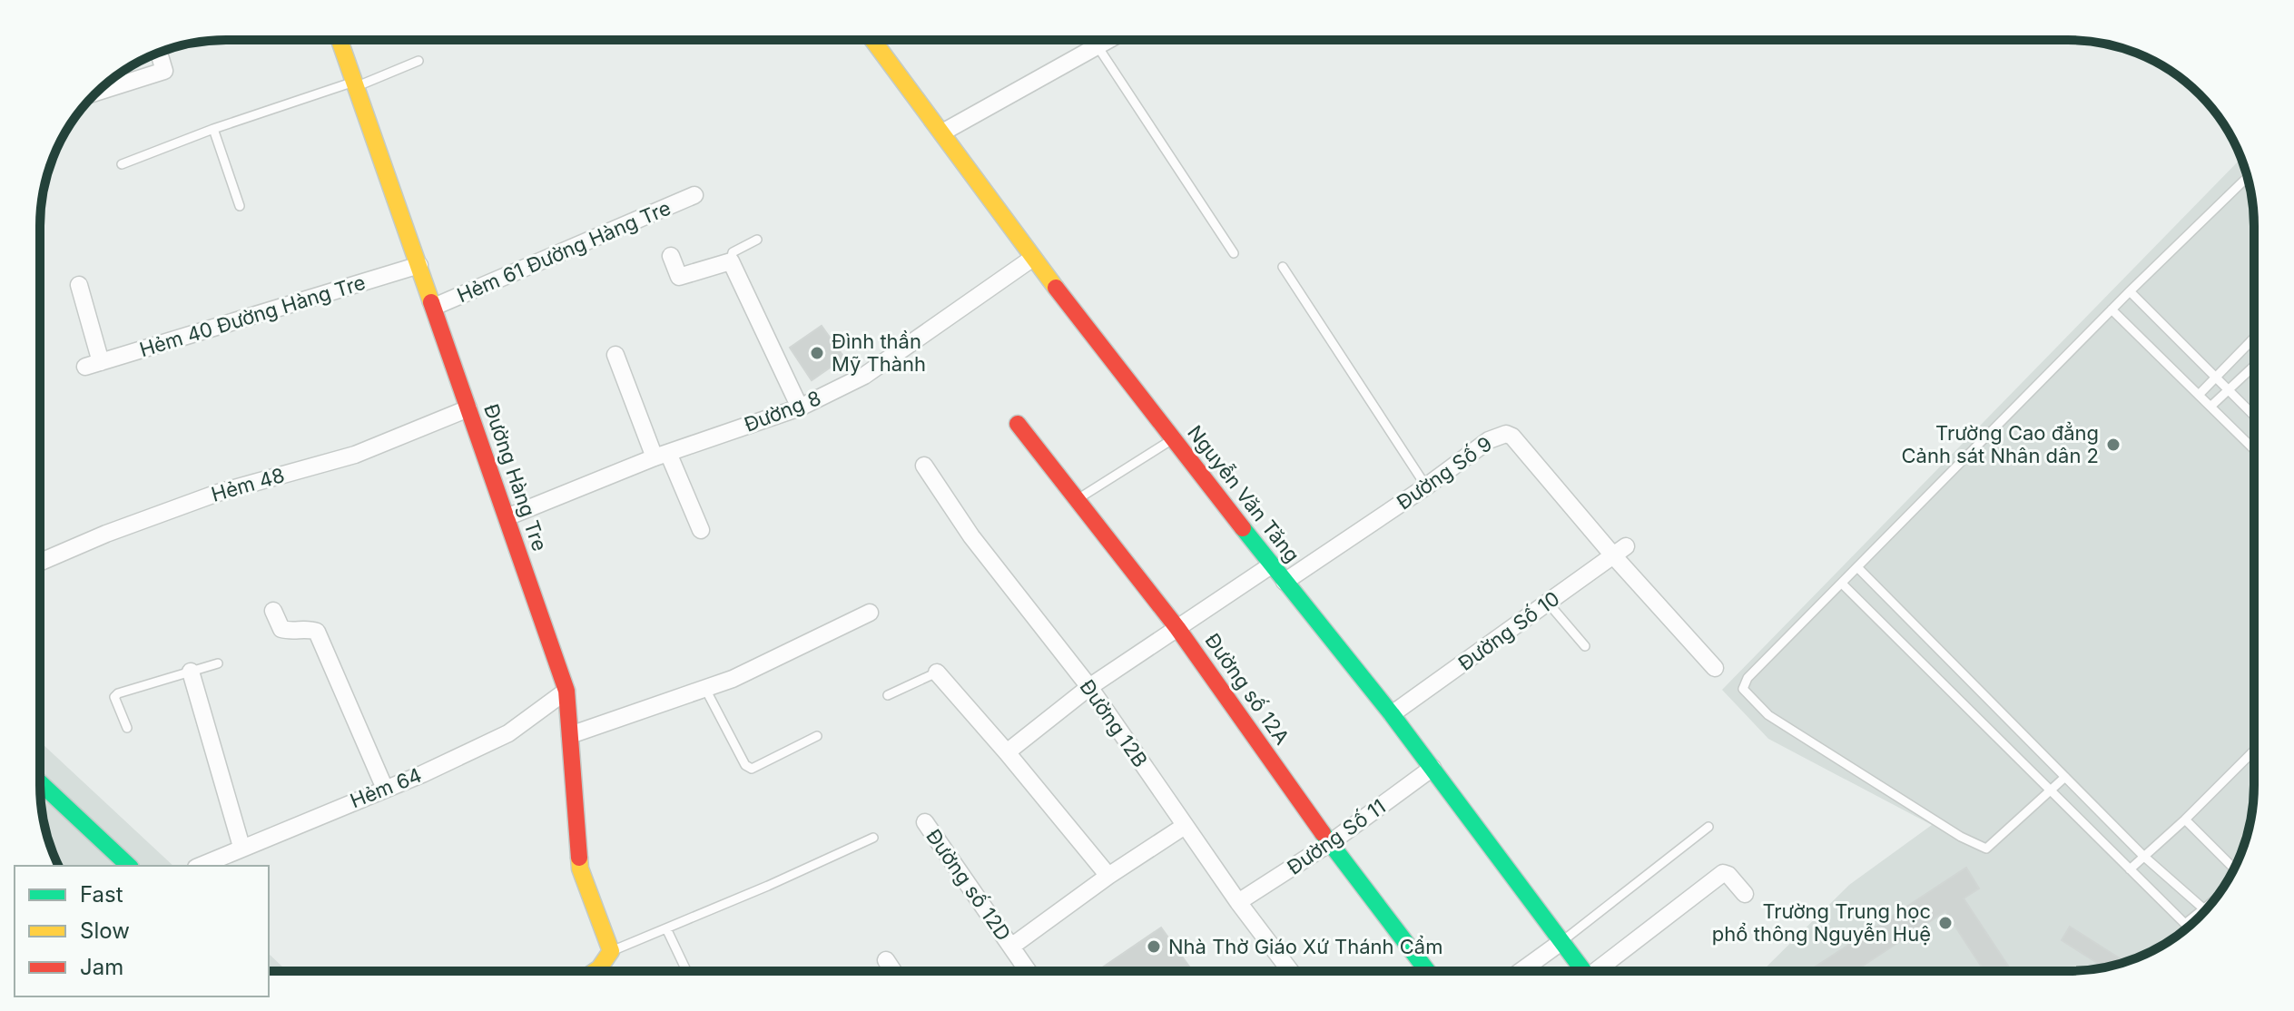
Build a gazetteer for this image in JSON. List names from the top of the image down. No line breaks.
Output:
{"streets":{"street":["Hẻm 61 Đường Hàng Tre","Hẻm 40 Đường Hàng Tre","Đường 8","Đường Số 9","Đường Hàng Tre","Hẻm 48","Nguyễn Văn Tăng","Đường Số 10","Đường số 12A","Đường 12B","Hẻm 64","Đường Số 11","Đường số 12D"]},"crossings":[["Hẻm 61 Đường Hàng Tre","Đường Hàng Tre"],["Hẻm 40 Đường Hàng Tre","Đường Hàng Tre"],["Đường 8","Đường Hàng Tre"],["Đường 8","Nguyễn Văn Tăng"],["Đường Số 9","Nguyễn Văn Tăng"],["Đường Số 9","Đường Số 10"],["Đường Hàng Tre","Hẻm 48"],["Đường Hàng Tre","Hẻm 64"],["Nguyễn Văn Tăng","Đường Số 10"],["Nguyễn Văn Tăng","Đường Số 11"],["Đường số 12A","Đường Số 11"],["Đường 12B","Đường Số 11"]],"places":["Đình thần Mỹ Thành","Trường Cao đẳng Cảnh sát Nhân dân 2","Trường Trung học phổ thông Nguyễn Huệ","Nhà Thờ Giáo Xứ Thánh Cẩm"],"legend":["Fast","Slow","Jam"]}
